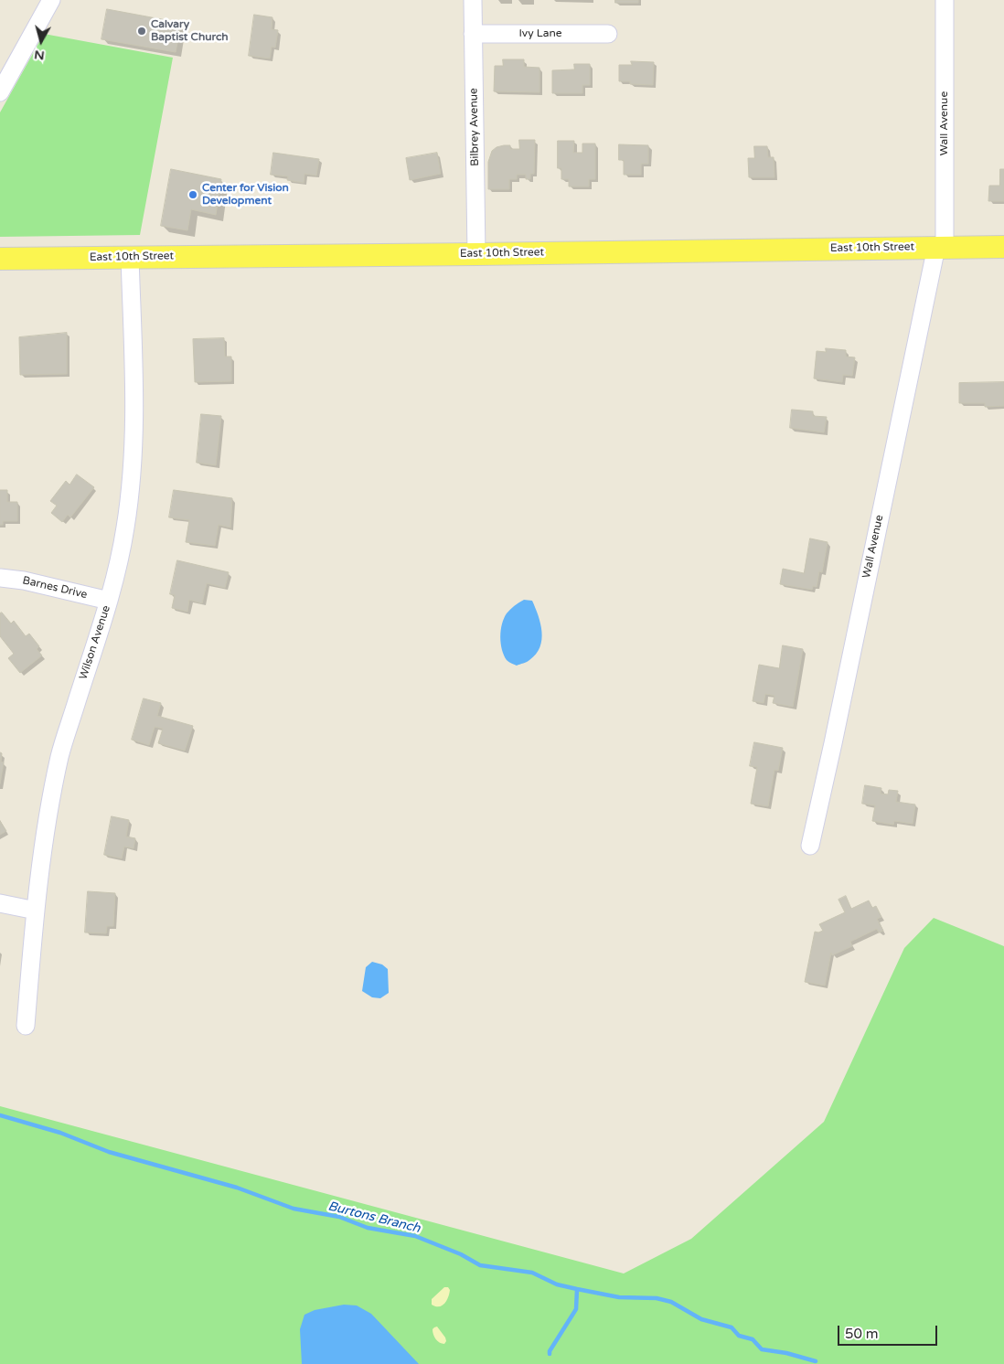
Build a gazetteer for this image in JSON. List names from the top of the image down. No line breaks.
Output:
{"streets":{"main road":["East 10th Street"],"street":["Ivy Lane","Wall Avenue","Bilbrey Avenue","Barnes Drive","Wilson Avenue"]},"crossings":[["Ivy Lane","Bilbrey Avenue"],["Wall Avenue","East 10th Street"],["Bilbrey Avenue","East 10th Street"],["East 10th Street","Wilson Avenue"],["Barnes Drive","Wilson Avenue"]],"water":["Burtons Branch"],"places":["Calvary Baptist Church","Center for Vision Development"],"scale_bar":"50 m","north":"bottom"}
